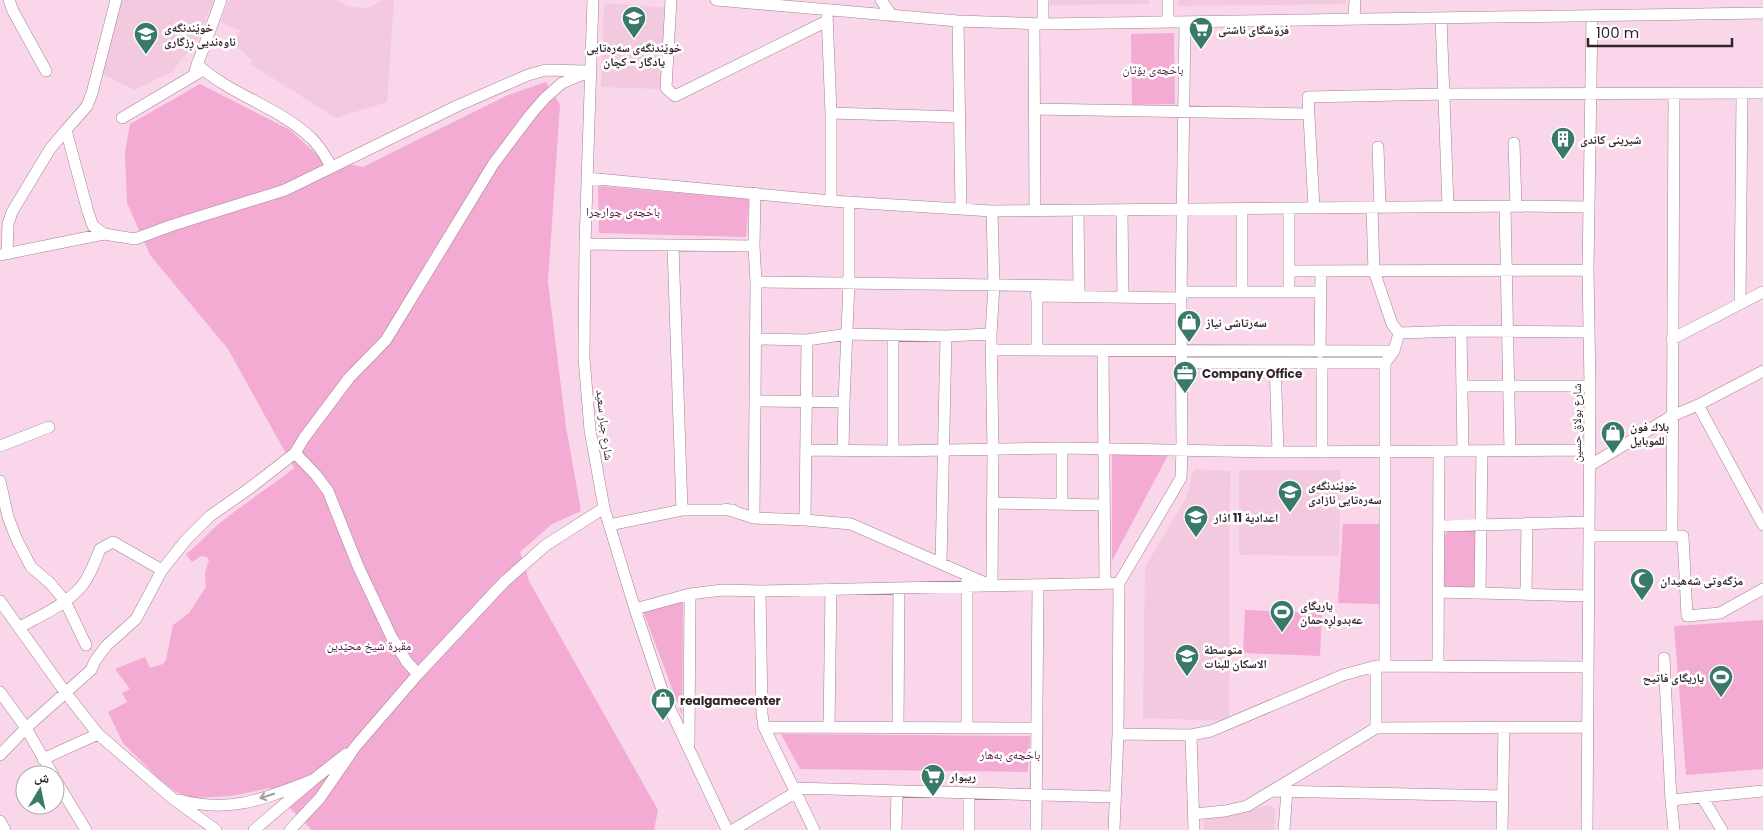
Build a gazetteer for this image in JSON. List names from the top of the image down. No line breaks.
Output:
{"streets":{"street":["شارع بولاق حسين","شارع جبار سعيد"]},"parks":["باخچەی بۆتان","باخچەی چوارچرا","مقبرة شيخ محێدین","باخچەی بەهار"],"places":{"school or university":["خوێندنگەی سەرەتایی یادگار - کچان","خوێندنگەی ناوەندیی ڕزگاری","خوێندنگەی سەرەتایی ئازادی","اعدادية 11 اذار","متوسطة الاسكان للبنات"],"supermarket":["فرۆشگای ئاشتی","ريبوار"],"building":["شیرینی کاندی"],"shop":["سەرتاشی نیاز","بلاك فون للموبايل","realgamecenter"],"office":["Company Office"],"mosque":["مزگەوتی شەهیدان"],"sports":["یاریگای عەبدولڕەحمان","یاریگای فاتیح"]},"scale_bar":"100 m","north":"top"}
